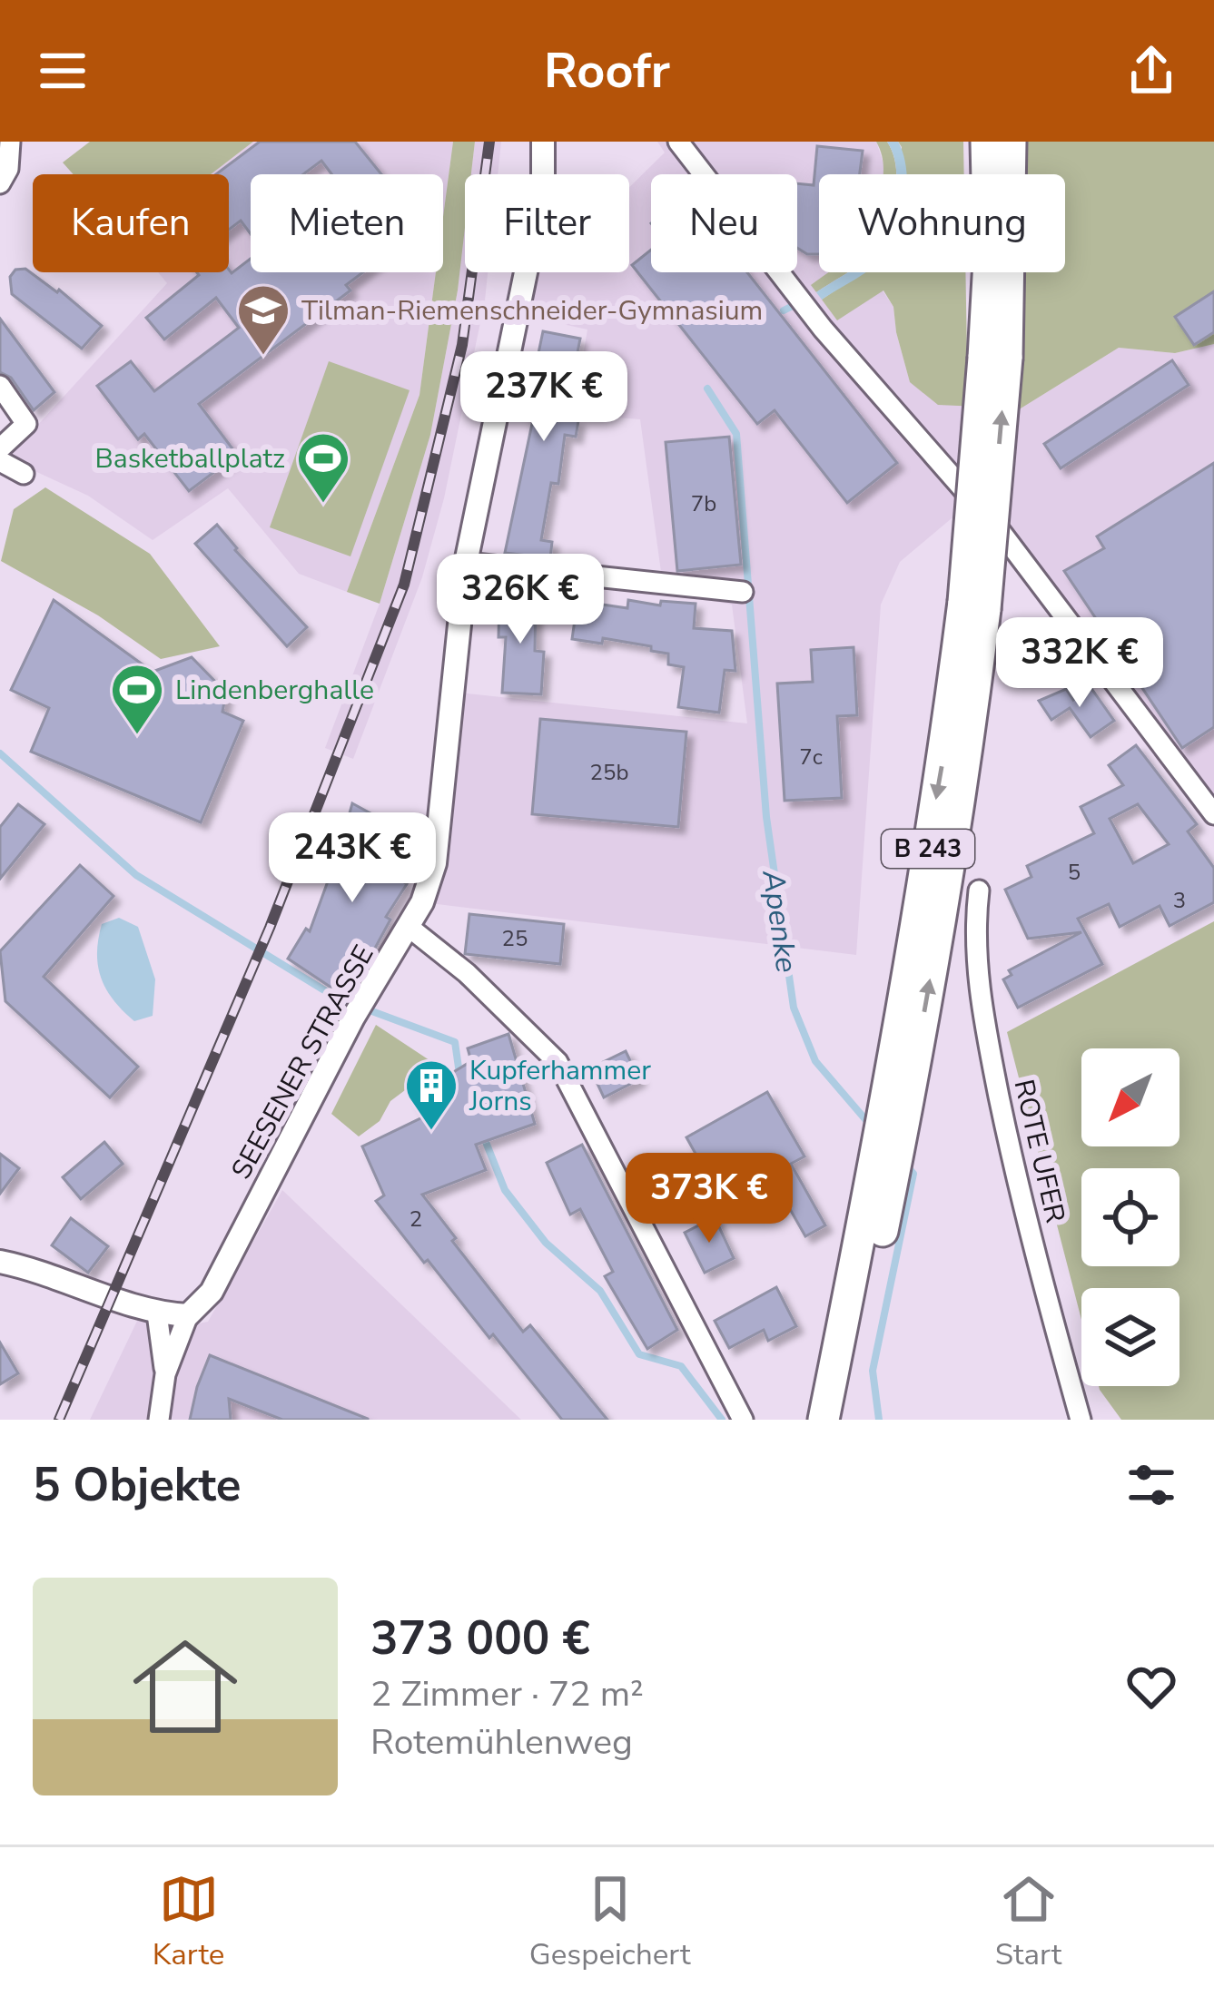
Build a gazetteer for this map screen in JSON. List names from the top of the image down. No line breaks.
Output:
{"streets":{"highway":["B 243"],"street":["SEESENER STRASSE","ROTE UFER"]},"water":["Apenke"],"places":{"school or university":["Tilman-Riemenschneider-Gymnasium"],"sports":["Basketballplatz","Lindenberghalle"],"building":["Kupferhammer Jorns"]},"house_numbers":["7b","7c","25b","5","3","25","2"],"north":"bottom left","page":{"header":"Roofr","chip":["Kaufen","Mieten","Filter","Neu","Wohnung"],"price":["237K €","326K €","332K €","243K €","373K €"],"heading":"5 Objekte","list":[{"name":"373 000 €","note":"2 Zimmer · 72 m² · Rotemühlenweg"}],"tabs":["Karte","Gespeichert","Start"]}}
